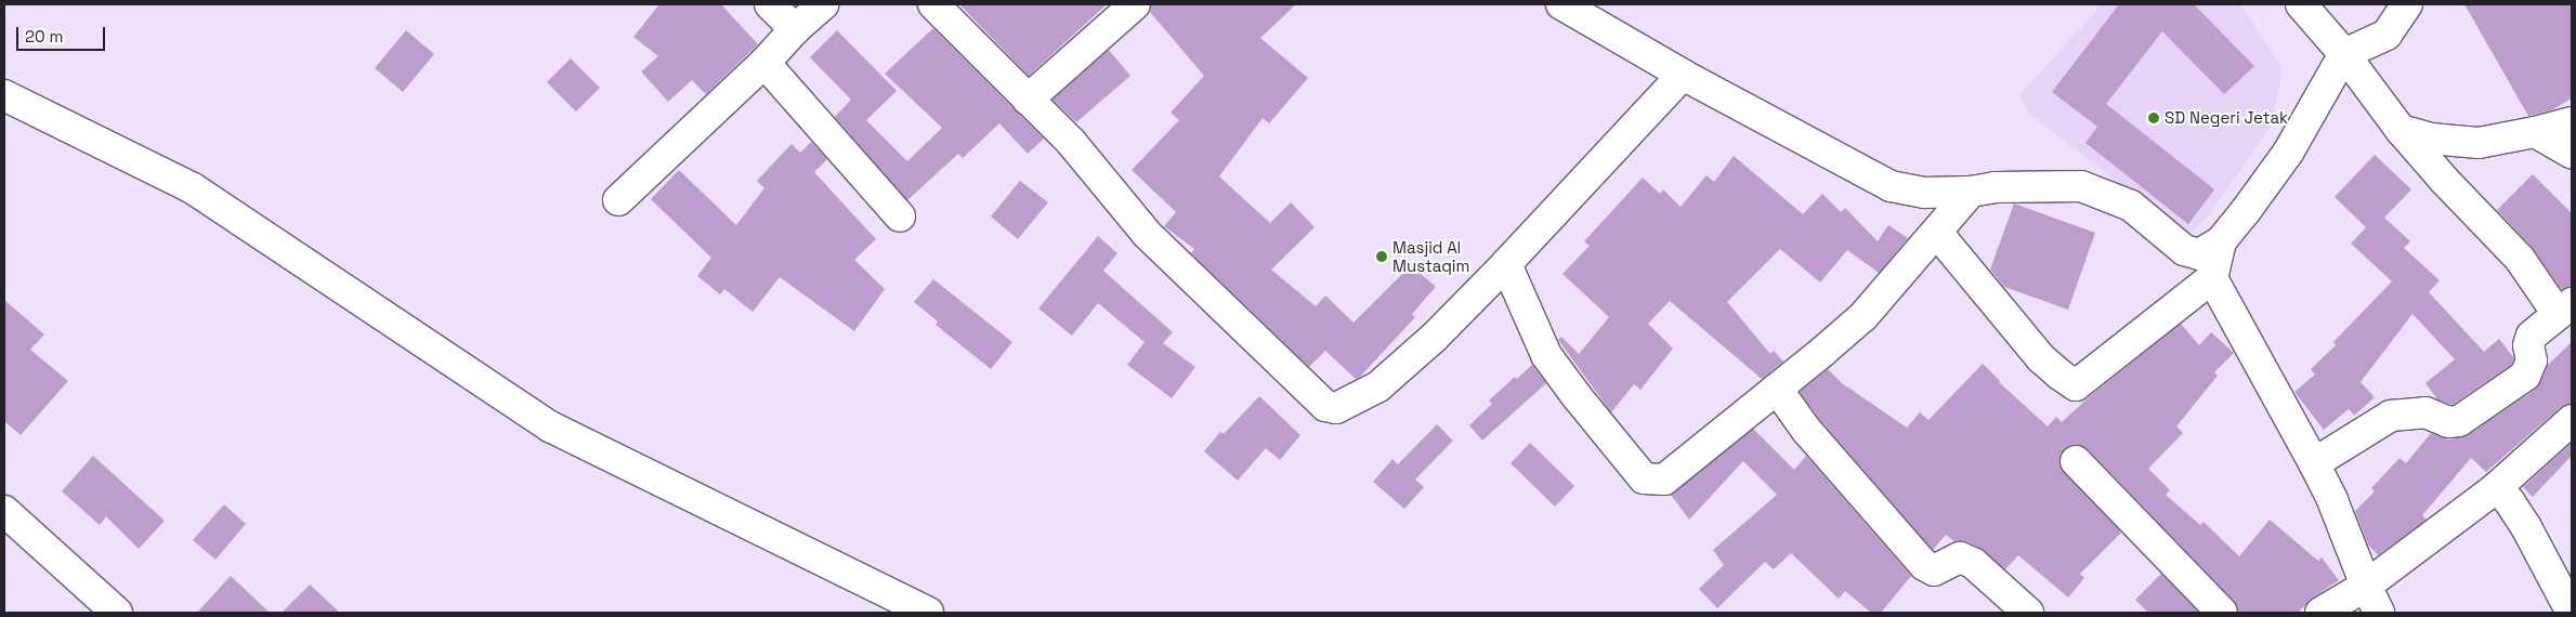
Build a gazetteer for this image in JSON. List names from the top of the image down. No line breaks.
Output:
{"places":["SD Negeri Jetak","Masjid Al Mustaqim"],"scale_bar":"20 m"}
